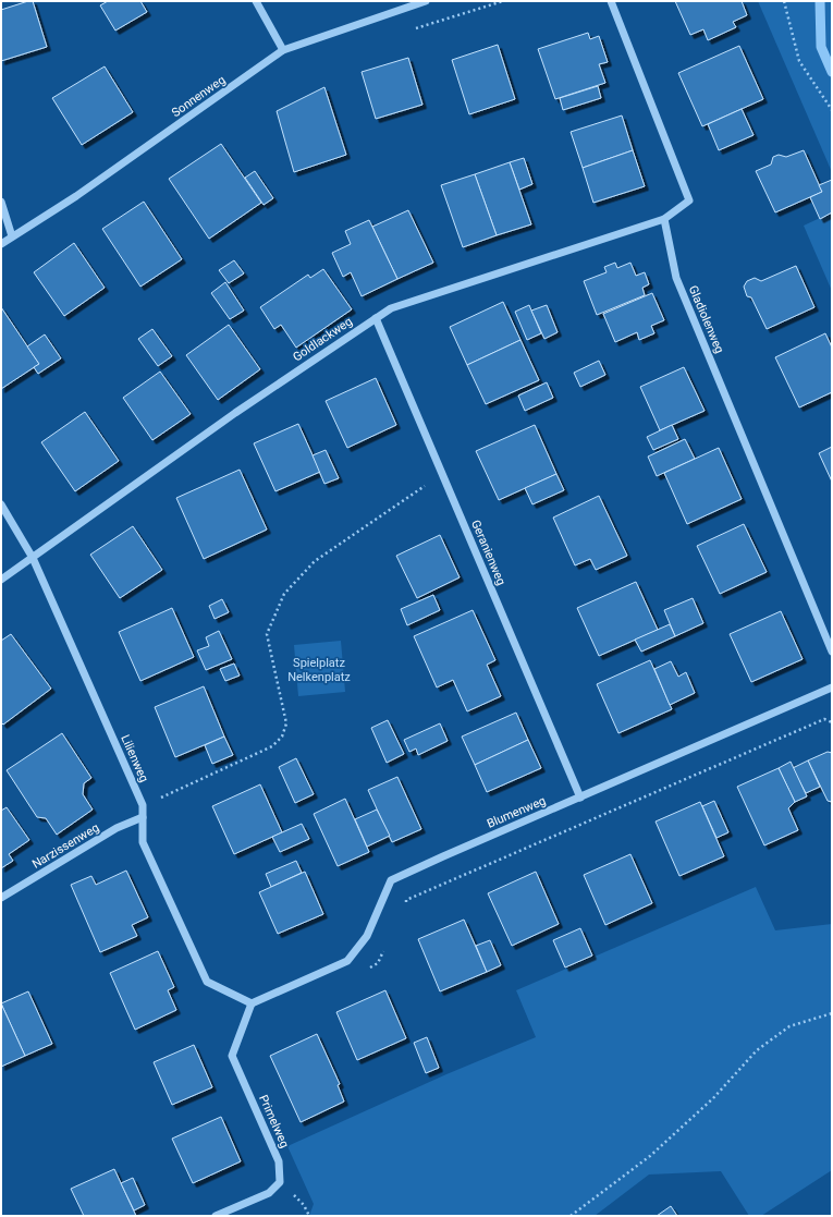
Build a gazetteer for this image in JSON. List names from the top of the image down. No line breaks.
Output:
{"streets":{"street":["Sonnenweg","Gladiolenweg","Goldlackweg","Geranienweg","Lilienweg","Blumenweg","Narzissenweg","Primelweg"]},"crossings":[["Gladiolenweg","Goldlackweg"],["Goldlackweg","Geranienweg"],["Goldlackweg","Lilienweg"],["Geranienweg","Blumenweg"],["Lilienweg","Blumenweg"],["Lilienweg","Narzissenweg"],["Lilienweg","Primelweg"],["Blumenweg","Primelweg"]],"parks":["Spielplatz Nelkenplatz"]}
